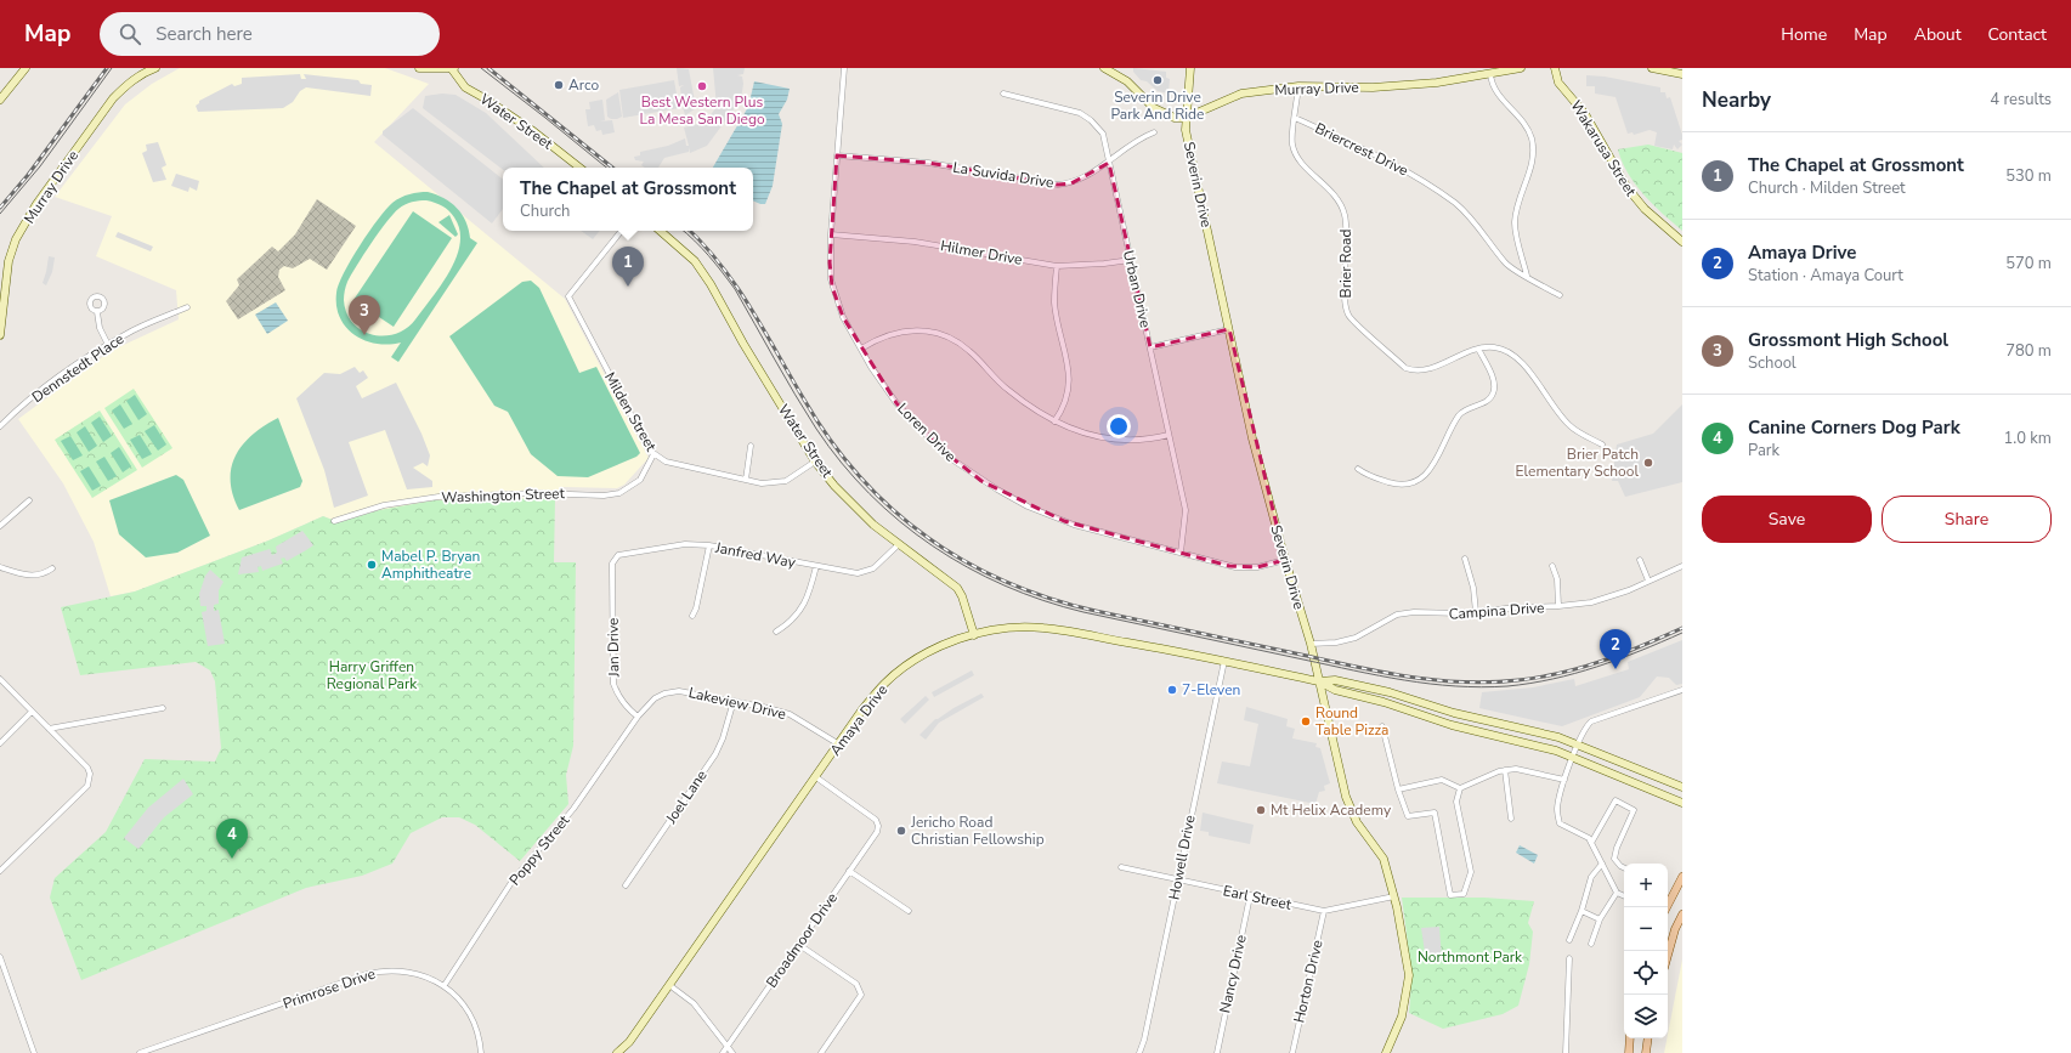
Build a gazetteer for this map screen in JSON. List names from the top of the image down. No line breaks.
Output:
{"streets":{"main road":["Murray Drive","Water Street","Wakarusa Street","Severin Drive","Amaya Drive"],"street":["Briercrest Drive","La Suvida Drive","Hilmer Drive","Brier Road","Urban Drive","Dennstedt Place","Milden Street","Loren Drive","Washington Street","Janfred Way","Campina Drive","Jan Drive","Lakeview Drive","Joel Lane","Poppy Street","Howell Drive","Earl Street","Broadmoor Drive","Nancy Drive","Horton Drive","Primrose Drive"]},"crossings":[["Murray Drive","Severin Drive"],["Murray Drive","Brier Road"],["Water Street","Milden Street"],["Water Street","Janfred Way"],["Water Street","Amaya Drive"],["Briercrest Drive","Brier Road"],["La Suvida Drive","Urban Drive"],["La Suvida Drive","Loren Drive"],["Severin Drive","Loren Drive"],["Severin Drive","Campina Drive"],["Severin Drive","Amaya Drive"],["Severin Drive","Earl Street"],["Hilmer Drive","Urban Drive"],["Hilmer Drive","Loren Drive"],["Urban Drive","Loren Drive"],["Milden Street","Washington Street"],["Janfred Way","Jan Drive"],["Jan Drive","Lakeview Drive"],["Jan Drive","Poppy Street"],["Lakeview Drive","Amaya Drive"],["Lakeview Drive","Joel Lane"],["Lakeview Drive","Poppy Street"],["Amaya Drive","Howell Drive"],["Amaya Drive","Broadmoor Drive"],["Poppy Street","Primrose Drive"],["Howell Drive","Earl Street"],["Earl Street","Nancy Drive"],["Earl Street","Horton Drive"]],"parks":["Harry Griffen Regional Park","Northmont Park"],"places":["Severin Drive Park And Ride","Arco","Best Western Plus La Mesa San Diego","Brier Patch Elementary School","Mabel P. Bryan Amphitheatre","7-Eleven","Round Table Pizza","Mt Helix Academy","Jericho Road Christian Fellowship"],"page":{"header":"Map","search":"Search here","nav":["Home","Map","About","Contact"],"heading":["Nearby","4 results"],"list":[{"mark":"1","name":"The Chapel at Grossmont","note":"Church · Milden Street","value":"530 m"},{"mark":"2","name":"Amaya Drive","note":"Station · Amaya Court","value":"570 m"},{"mark":"3","name":"Grossmont High School","note":"School","value":"780 m"},{"mark":"4","name":"Canine Corners Dog Park","note":"Park","value":"1.0 km"}],"popup":["The Chapel at Grossmont","Church"],"pins":["1","3","2","4"],"buttons":["Save","Share"],"map_buttons":["+","−"]}}
